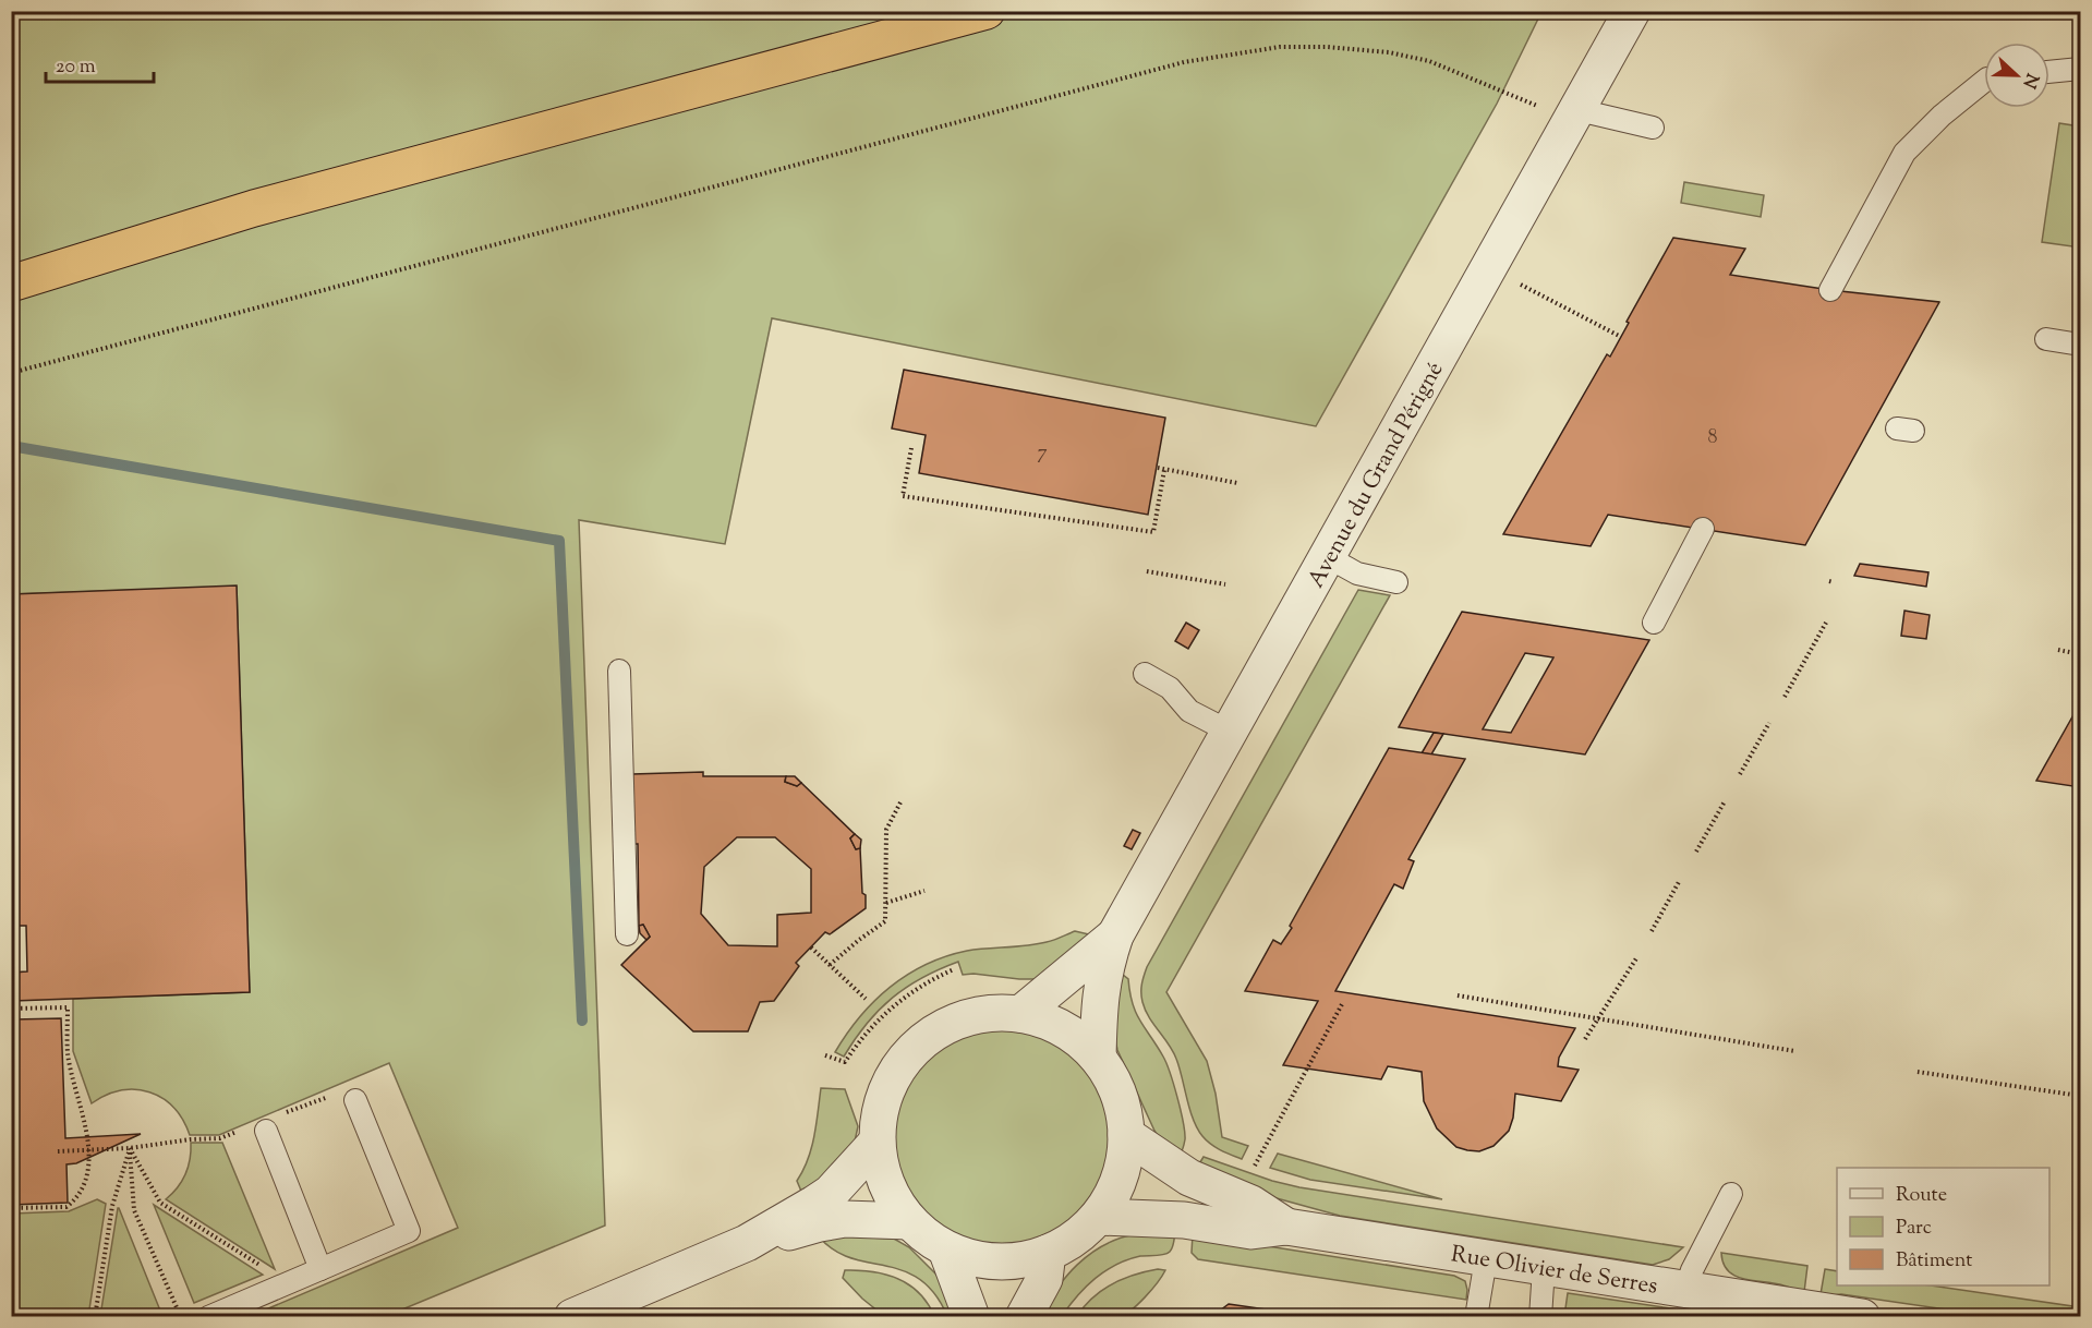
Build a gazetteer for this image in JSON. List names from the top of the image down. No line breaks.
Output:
{"streets":{"street":["Avenue du Grand Périgné","Rue Olivier de Serres"]},"house_numbers":["8","7"],"legend":["Route","Parc","Bâtiment"],"scale_bar":"20 m","north":"right"}
